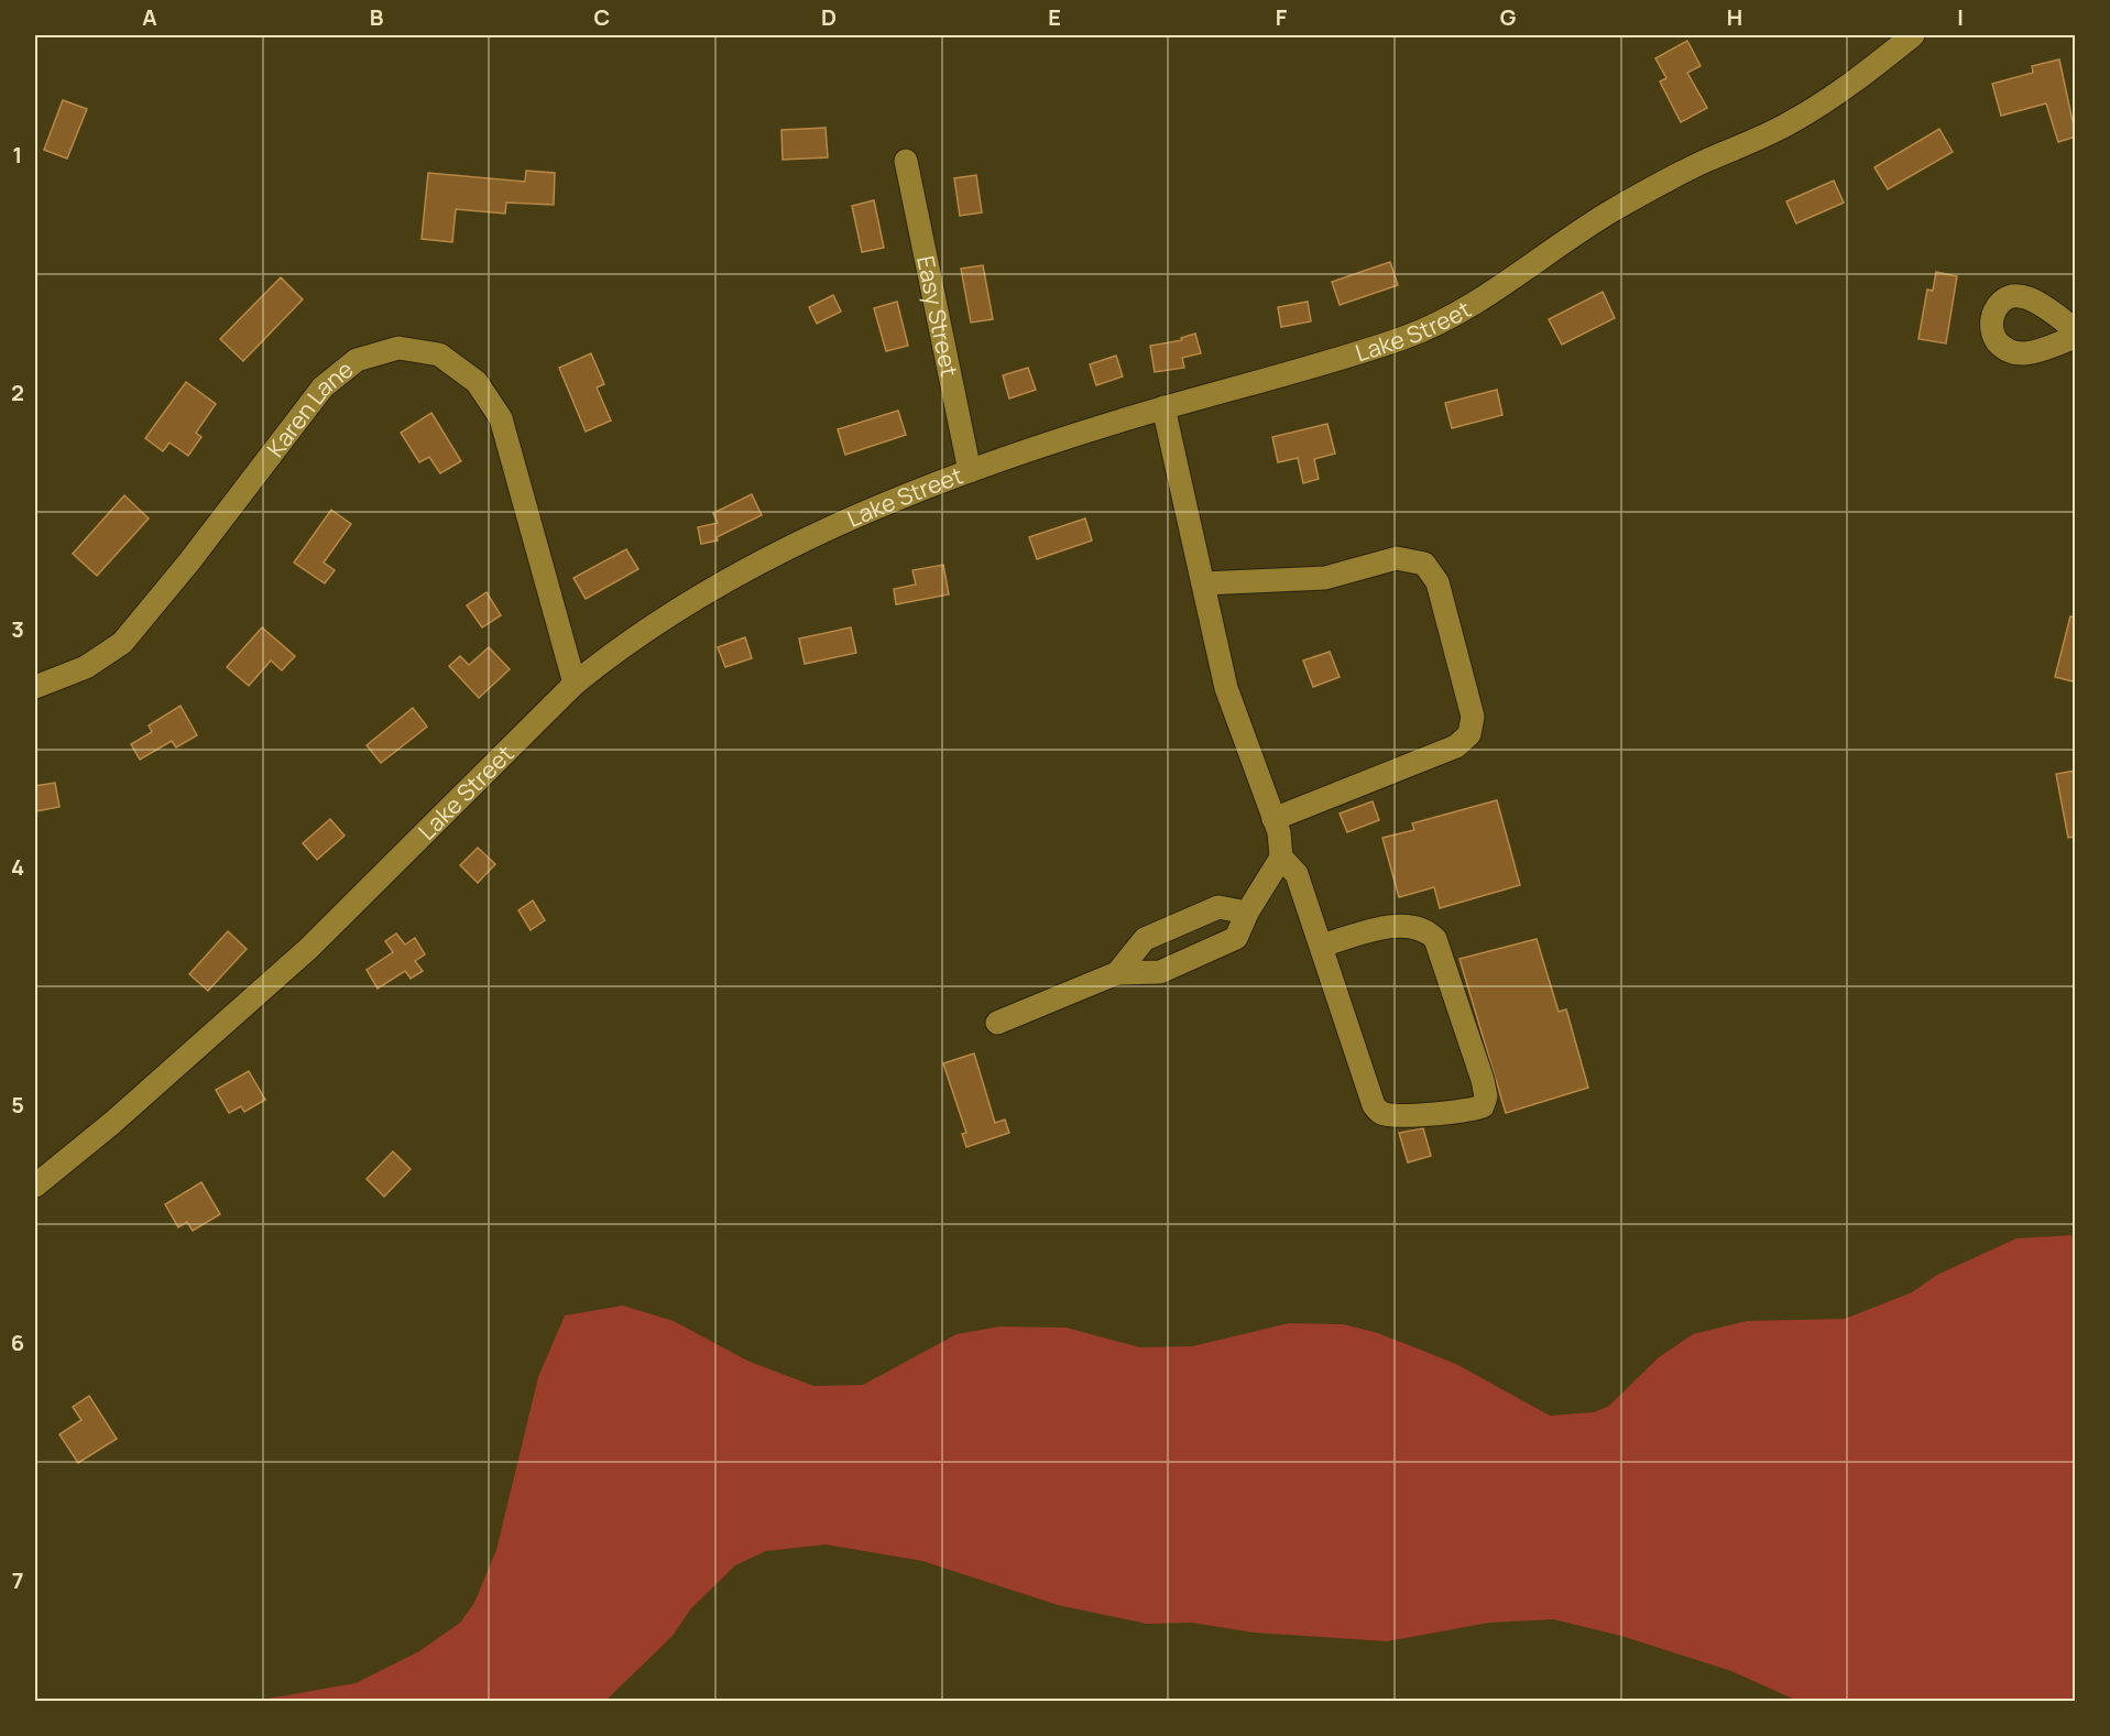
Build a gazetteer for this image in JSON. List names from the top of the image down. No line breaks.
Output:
{"streets":{"street":["Easy Street","Lake Street","Karen Lane"]},"crossings":[["Easy Street","Lake Street"],["Lake Street","Karen Lane"]],"grid":{"columns":["A","B","C","D","E","F","G","H","I"],"rows":["1","2","3","4","5","6","7"]}}
